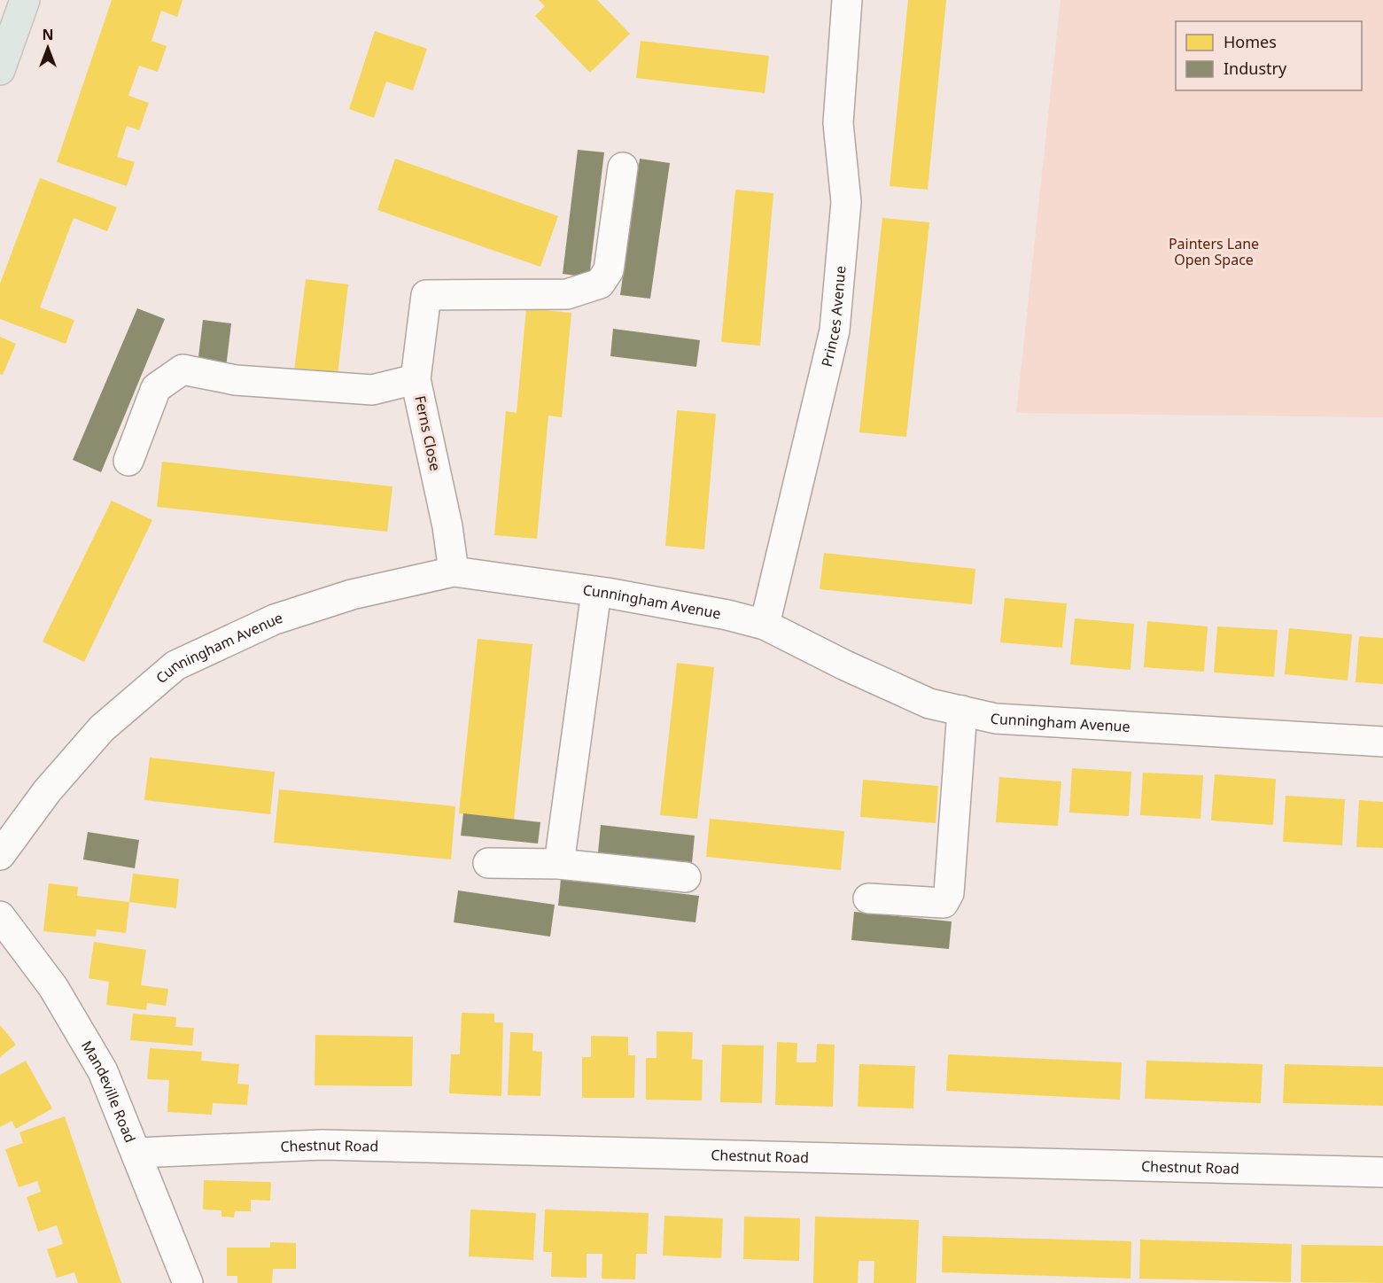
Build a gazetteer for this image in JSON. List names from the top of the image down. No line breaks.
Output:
{"streets":{"street":["Princes Avenue","Ferns Close","Cunningham Avenue","Mandeville Road","Chestnut Road"]},"crossings":[["Princes Avenue","Cunningham Avenue"],["Ferns Close","Cunningham Avenue"],["Mandeville Road","Chestnut Road"]],"parks":["Painters Lane Open Space"],"legend":["Homes","Industry"],"north":"top"}
